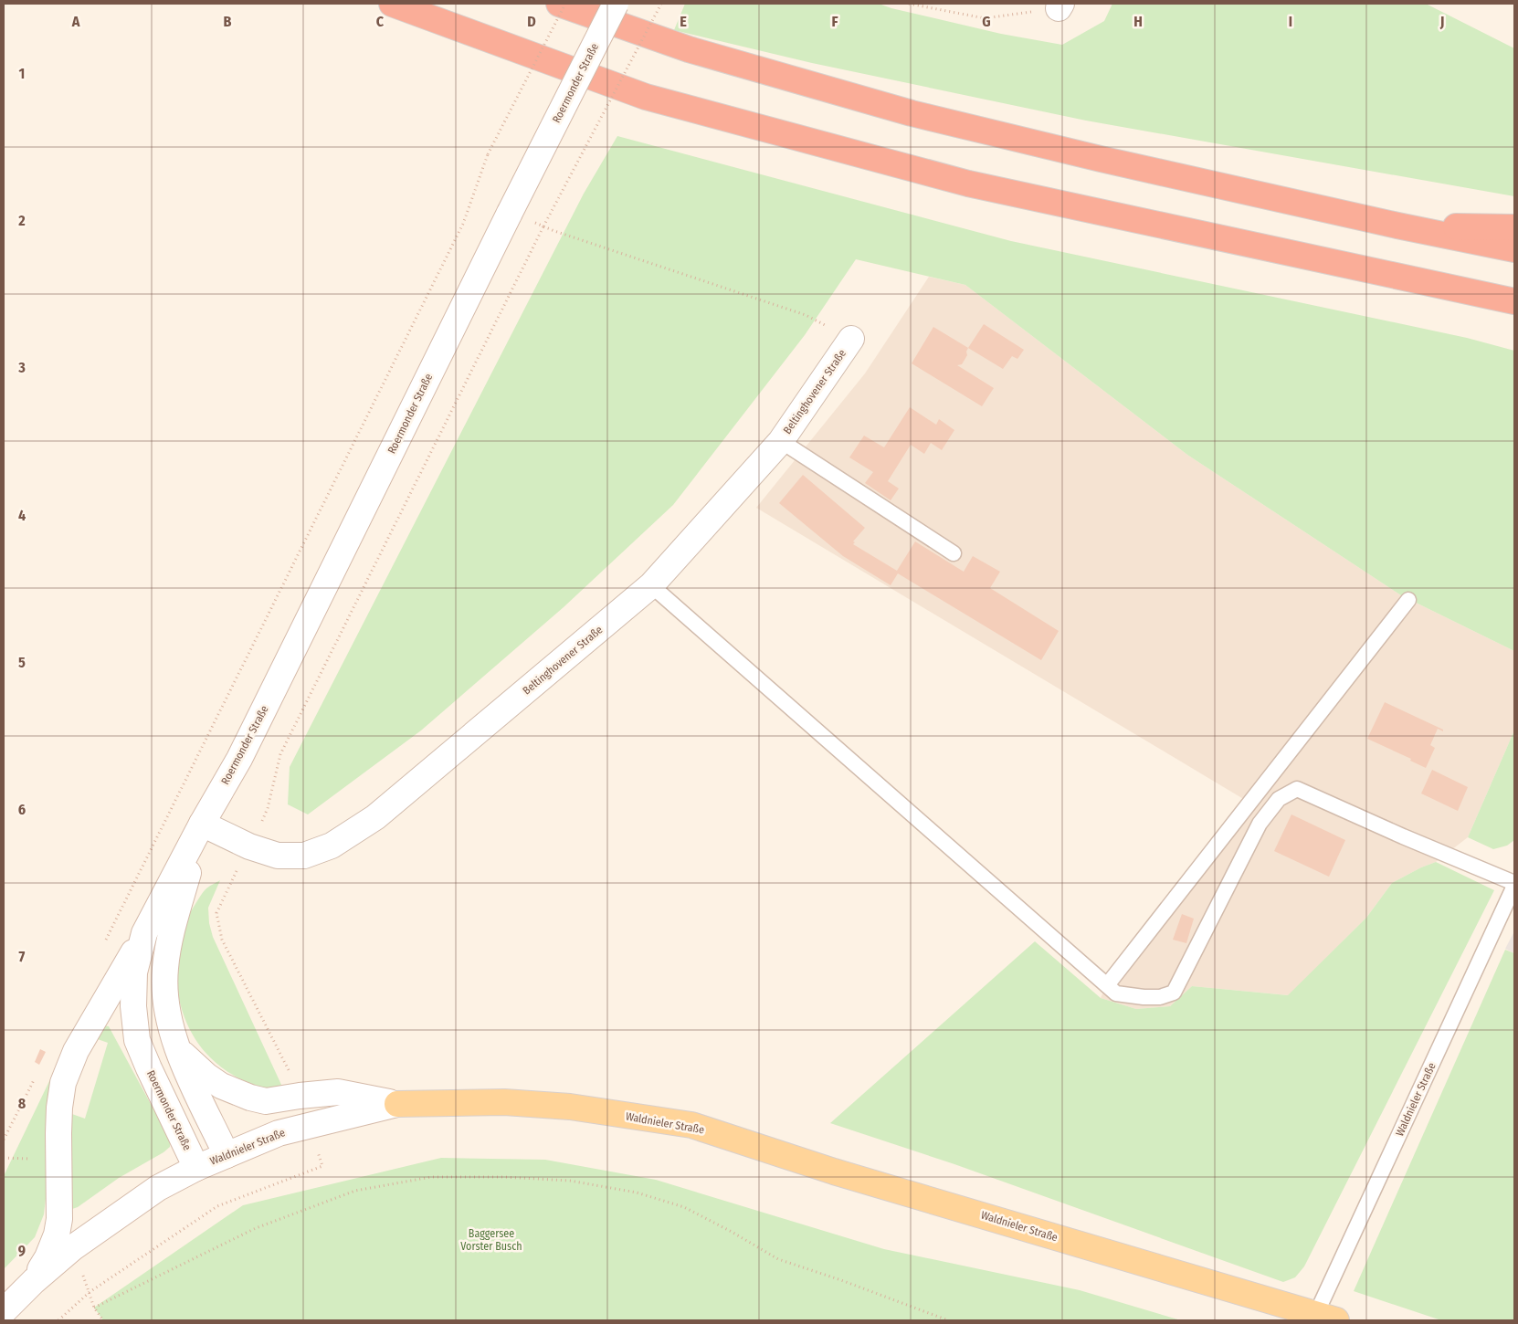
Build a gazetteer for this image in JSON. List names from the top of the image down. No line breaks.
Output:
{"streets":{"main road":["Roermonder Straße","Beltinghovener Straße","Waldnieler Straße"]},"crossings":[["Roermonder Straße","Beltinghovener Straße"],["Roermonder Straße","Waldnieler Straße"]],"parks":["Baggersee Vorster Busch"],"grid":{"columns":["A","B","C","D","E","F","G","H","I","J"],"rows":["1","2","3","4","5","6","7","8","9"]}}
